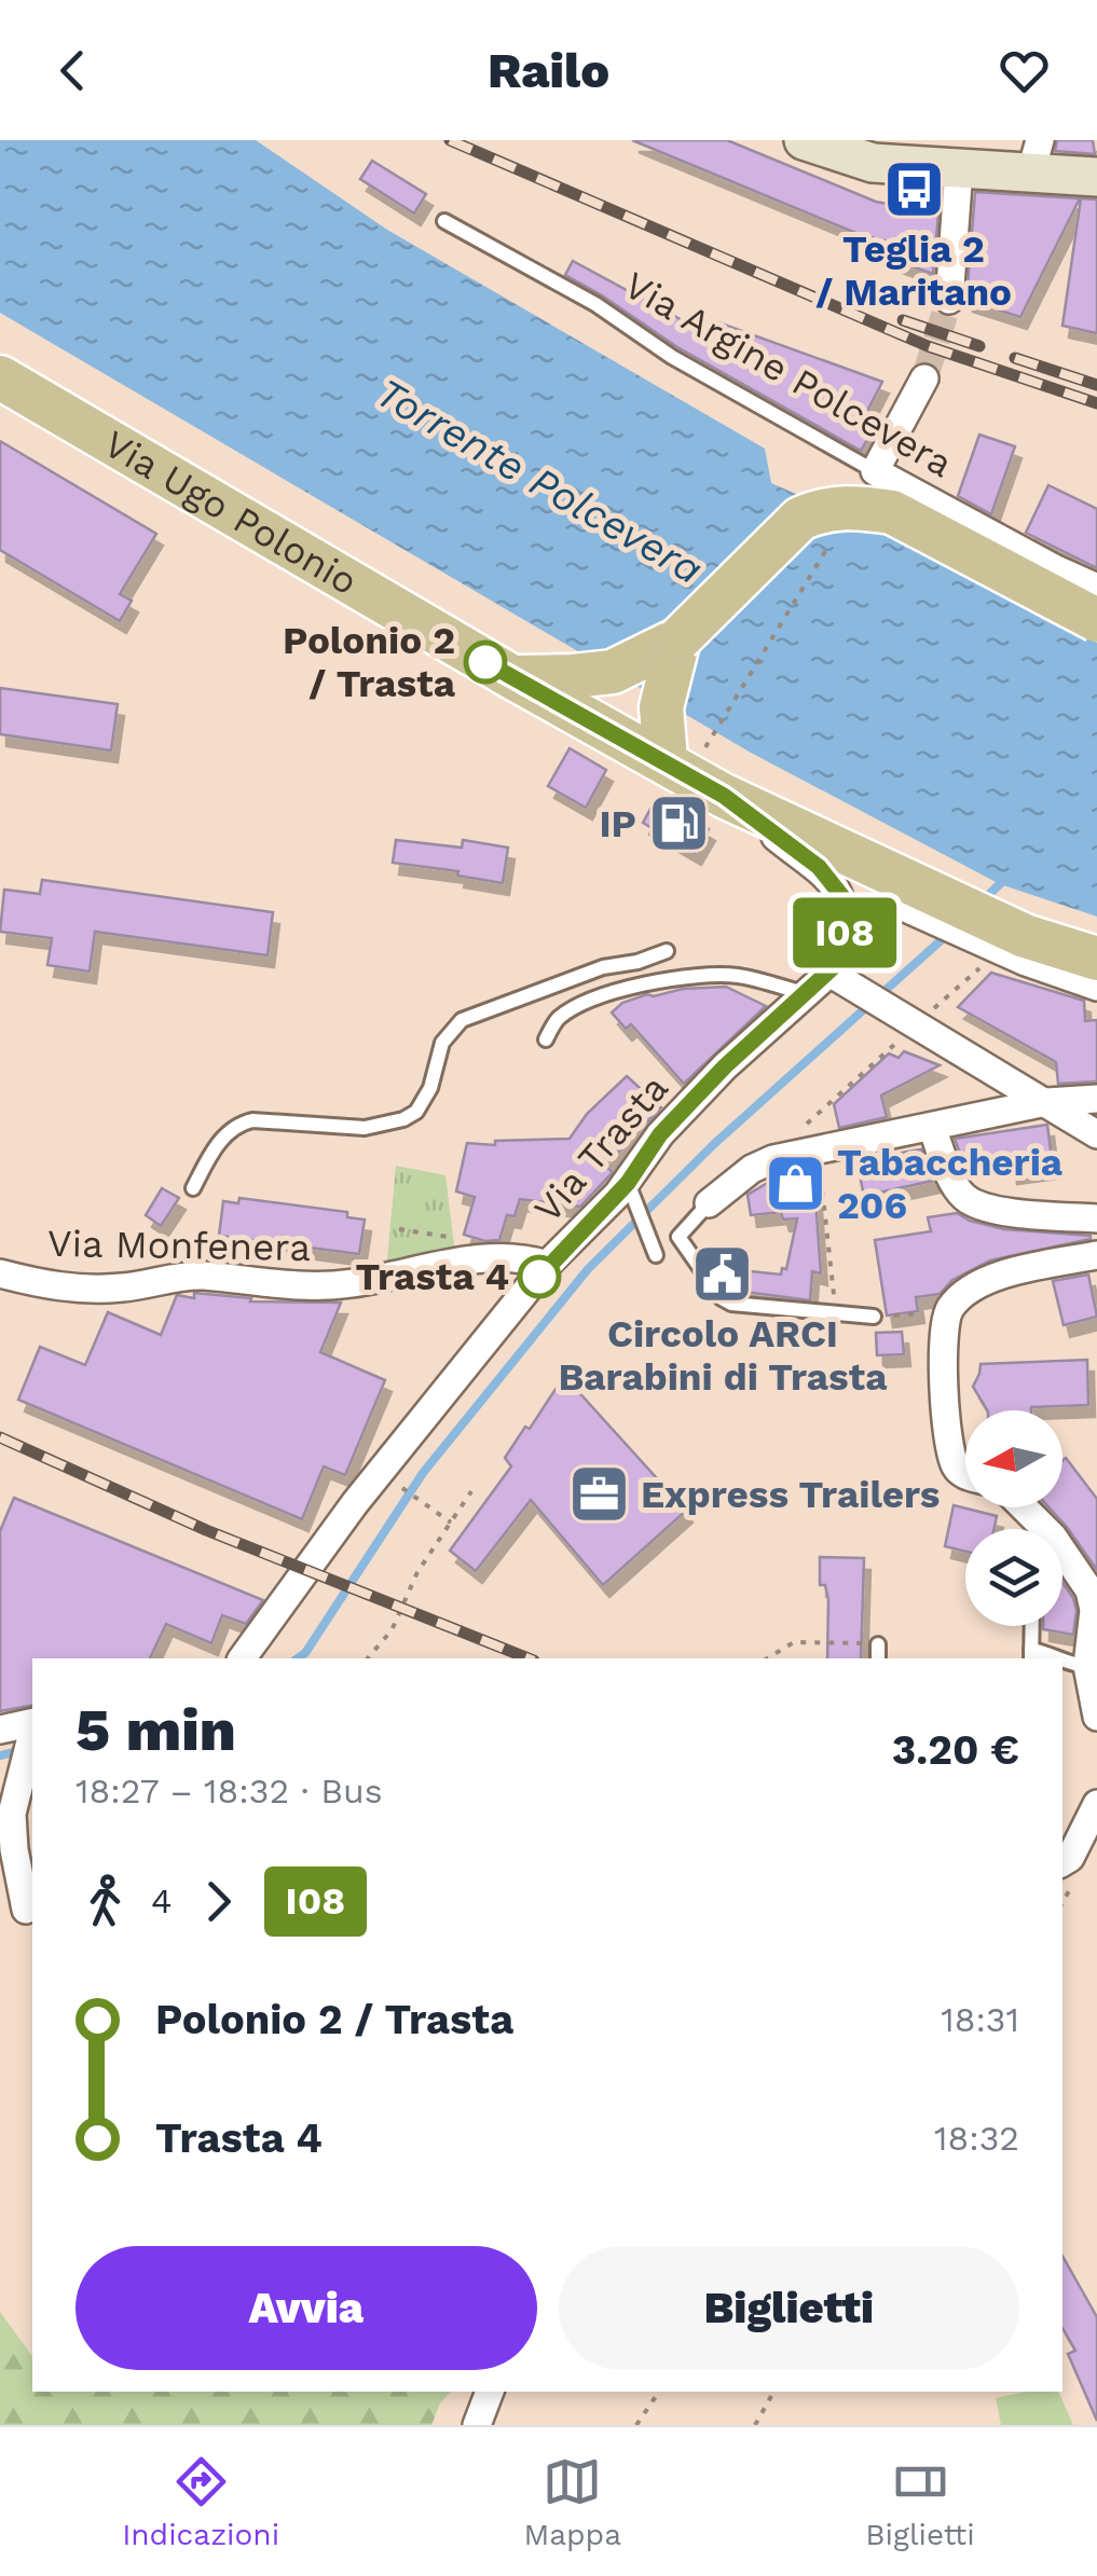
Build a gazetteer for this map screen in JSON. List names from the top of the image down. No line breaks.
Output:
{"streets":{"main road":["Via Ugo Polonio"],"street":["Via Argine Polcevera","Via Trasta","Via Monfenera"]},"crossings":[["Via Ugo Polonio","Via Trasta"],["Via Trasta","Via Monfenera"]],"water":["Torrente Polcevera"],"places":{"bus stop":["Teglia 2 / Maritano"],"other":["Polonio 2 / Trasta","Trasta 4"],"fuel station":["IP"],"shop":["Tabaccheria 206"],"public building":["Circolo ARCI Barabini di Trasta"],"office":["Express Trailers"]},"lines":["bus line I08"],"north":"left","page":{"header":"Railo","on_map":"I08","heading":["5 min","18:27 – 18:32 · Bus","3.20 €"],"legs":["4","I08"],"list":[{"name":"Polonio 2 / Trasta","value":"18:31"},{"name":"Trasta 4","value":"18:32"}],"buttons":["Avvia","Biglietti"],"tabs":["Indicazioni","Mappa","Biglietti"]}}
